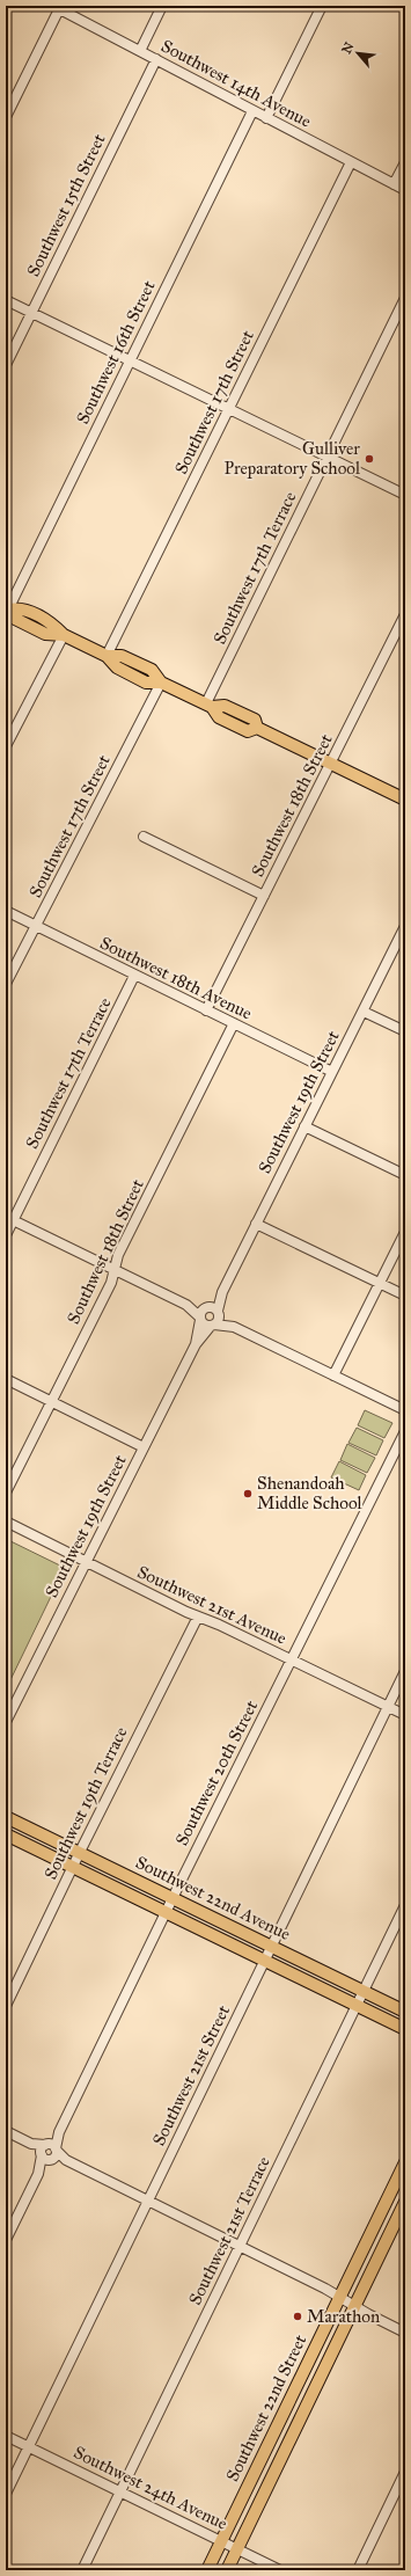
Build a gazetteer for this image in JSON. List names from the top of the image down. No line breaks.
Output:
{"streets":{"main road":["Southwest 22nd Avenue","Southwest 22nd Street"],"street":["Southwest 14th Avenue","Southwest 15th Street","Southwest 16th Street","Southwest 17th Street","Southwest 17th Terrace","Southwest 18th Street","Southwest 18th Avenue","Southwest 19th Street","Southwest 21st Avenue","Southwest 20th Street","Southwest 19th Terrace","Southwest 21st Street","Southwest 21st Terrace","Southwest 24th Avenue"]},"crossings":[["Southwest 14th Avenue","Southwest 15th Street"],["Southwest 14th Avenue","Southwest 16th Street"],["Southwest 14th Avenue","Southwest 17th Street"],["Southwest 17th Street","Southwest 18th Avenue"],["Southwest 17th Terrace","Southwest 18th Avenue"],["Southwest 18th Street","Southwest 18th Avenue"],["Southwest 18th Avenue","Southwest 19th Street"],["Southwest 19th Street","Southwest 21st Avenue"],["Southwest 21st Avenue","Southwest 20th Street"],["Southwest 21st Avenue","Southwest 19th Terrace"],["Southwest 21st Avenue","Southwest 21st Street"],["Southwest 20th Street","Southwest 22nd Avenue"],["Southwest 19th Terrace","Southwest 22nd Avenue"],["Southwest 22nd Avenue","Southwest 21st Street"],["Southwest 22nd Avenue","Southwest 21st Terrace"],["Southwest 21st Street","Southwest 24th Avenue"],["Southwest 21st Terrace","Southwest 24th Avenue"],["Southwest 22nd Street","Southwest 24th Avenue"]],"places":["Gulliver Preparatory School","Shenandoah Middle School","Marathon"],"north":"top left"}
